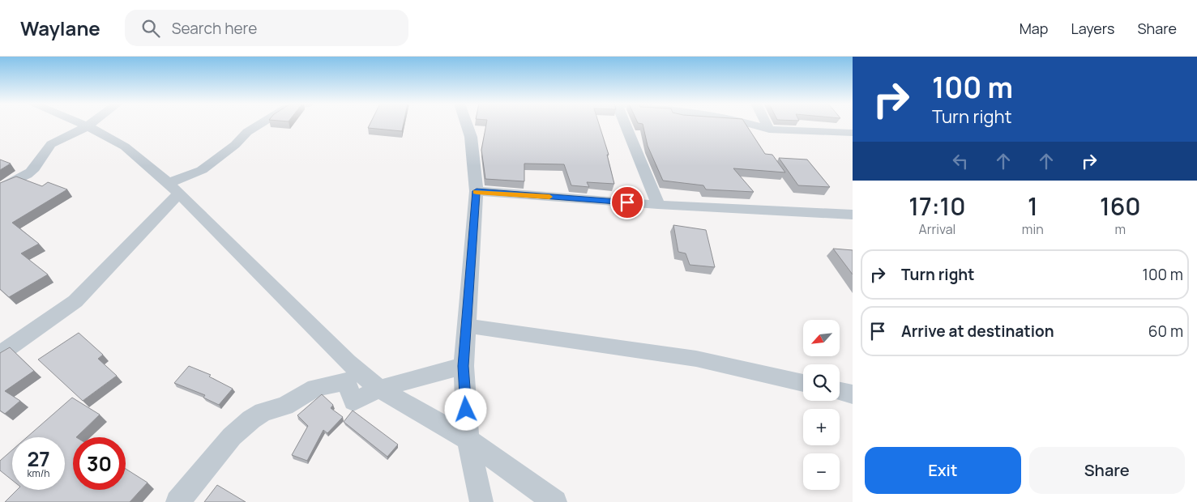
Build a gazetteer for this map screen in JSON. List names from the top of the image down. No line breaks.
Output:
{"north":"bottom left","page":{"header":"Waylane","search":"Search here","nav":["Map","Layers","Share"],"turn":["100 m","Turn right"],"eta":["17:10","Arrival","1","min","160","m"],"list":[{"name":"Turn right","value":"100 m"},{"name":"Arrive at destination","value":"60 m"}],"map_buttons":["+","−"],"speed":"27 km/h","limit":"30","buttons":["Exit","Share"]}}
